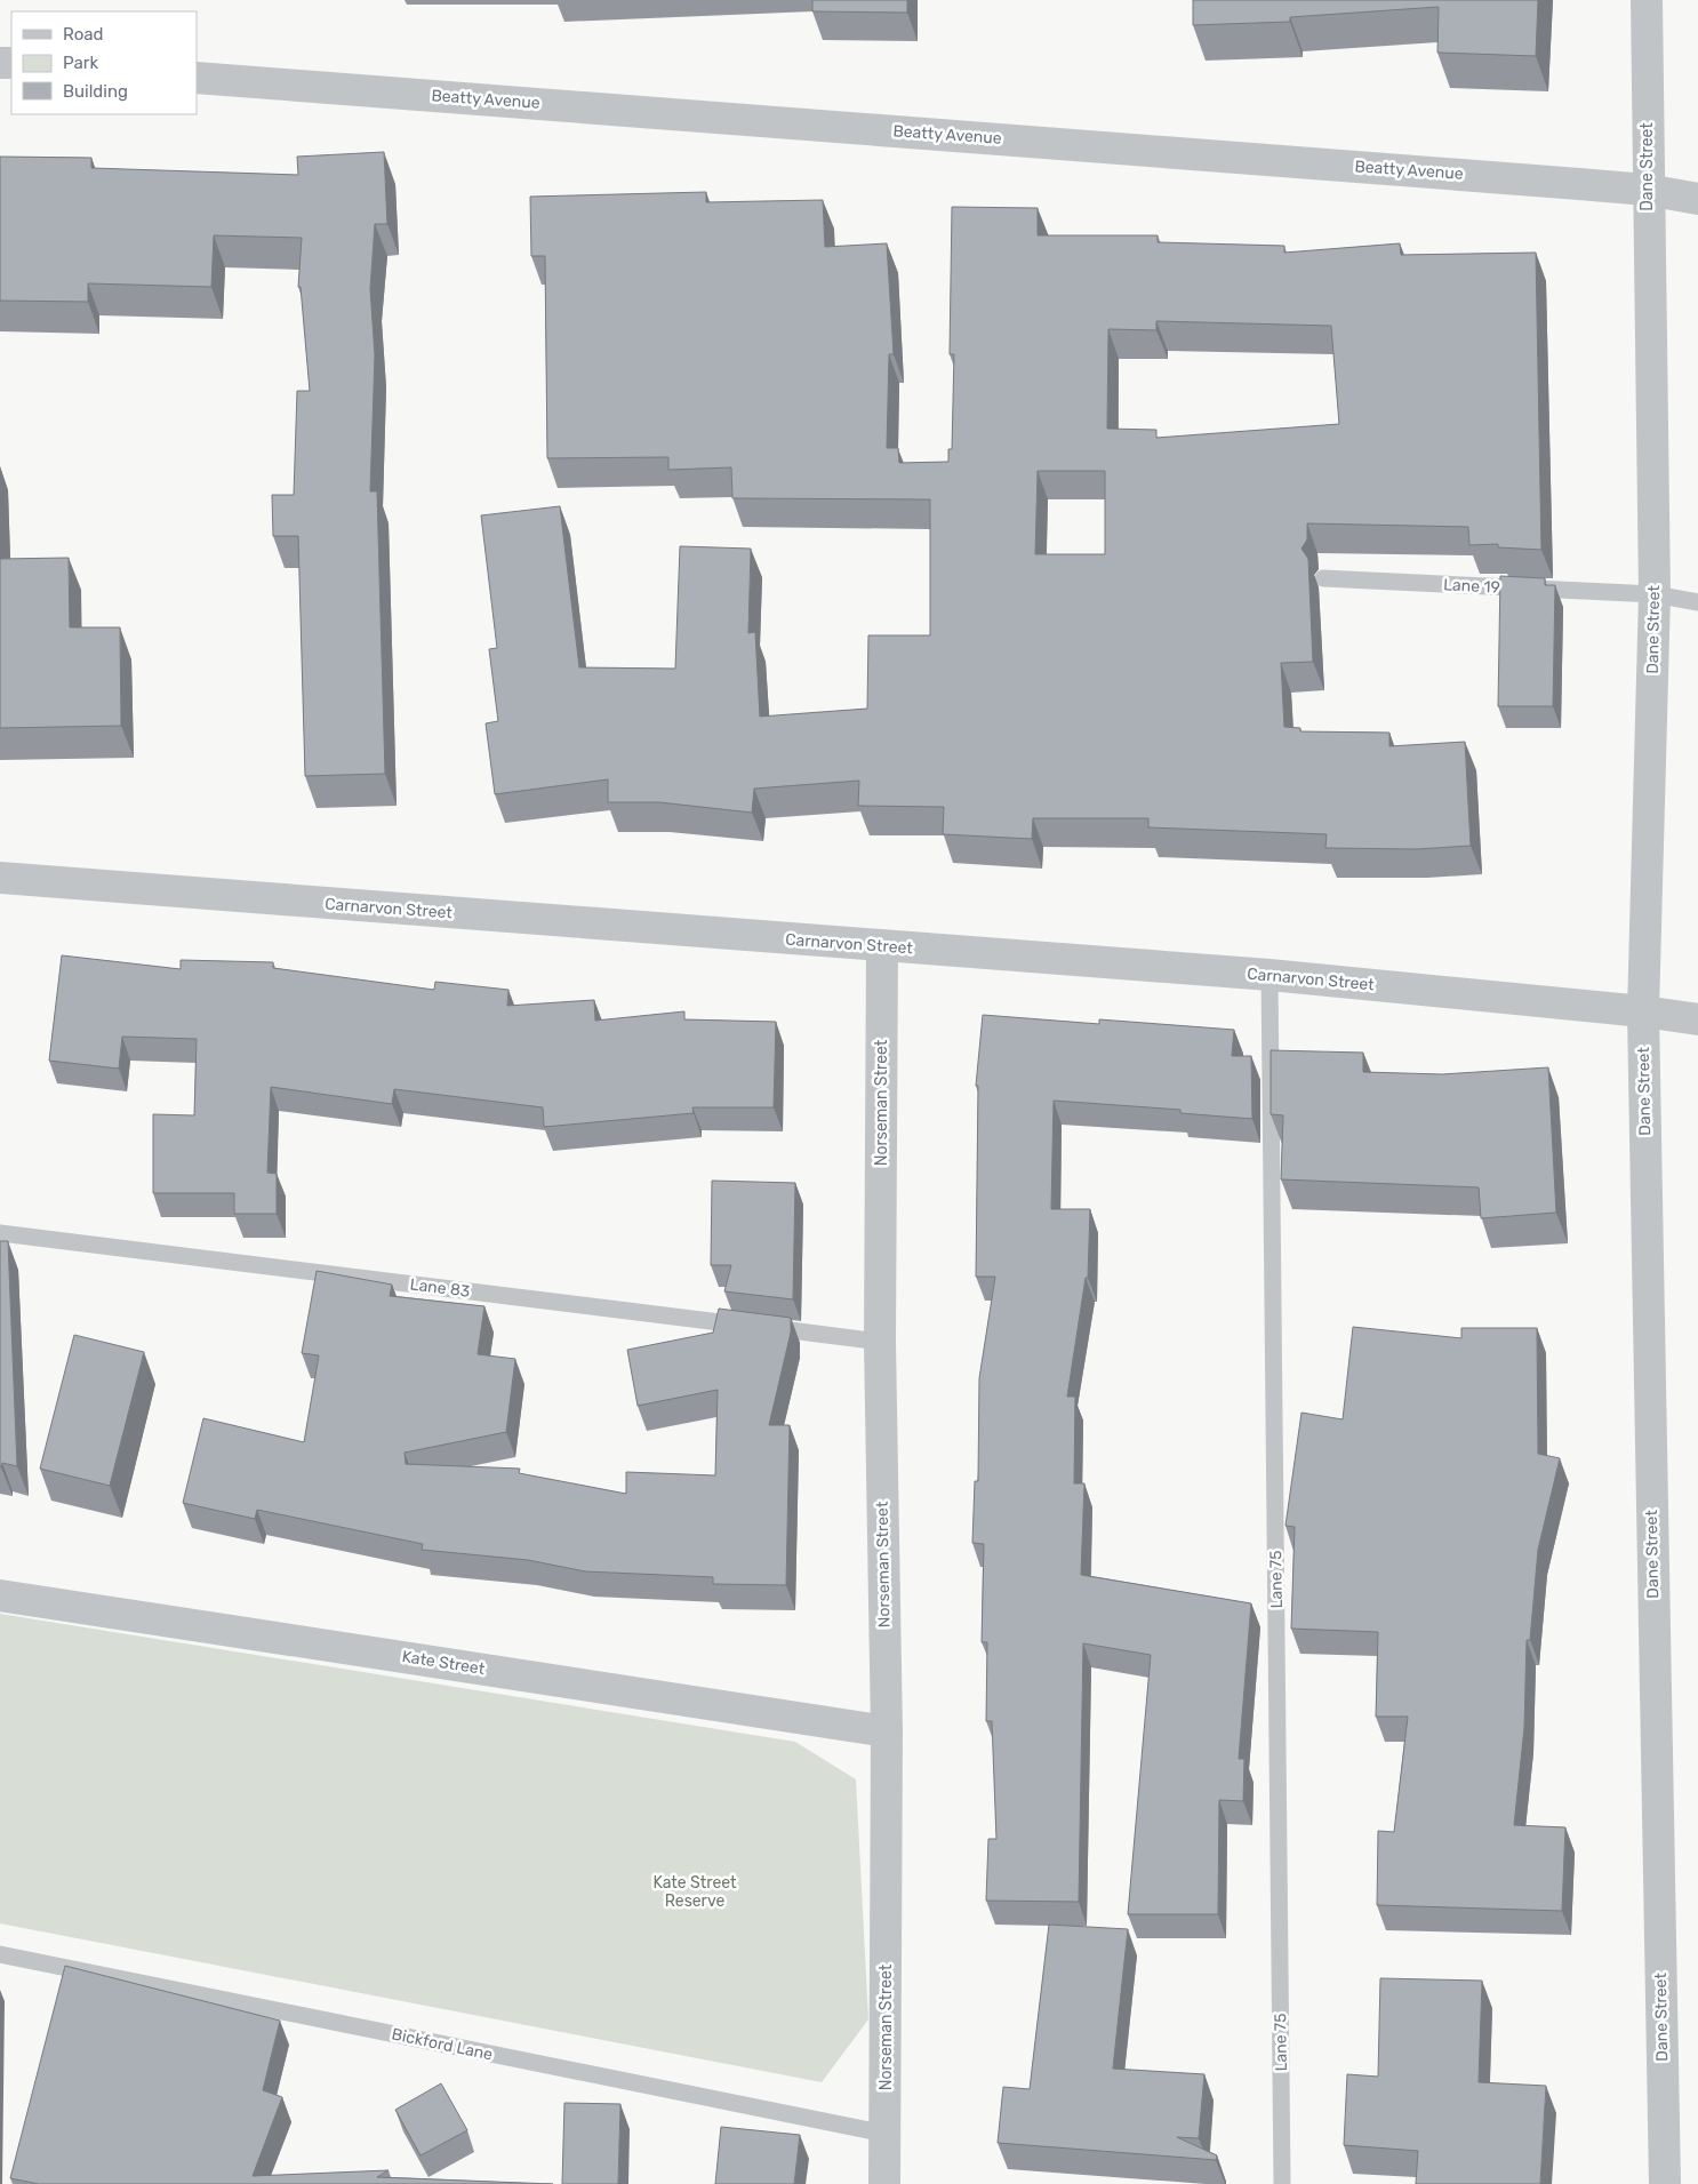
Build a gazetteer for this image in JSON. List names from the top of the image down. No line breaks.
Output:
{"streets":{"street":["Beatty Avenue","Dane Street","Carnarvon Street","Norseman Street","Kate Street"],"lane":["Lane 19","Lane 83","Lane 75","Bickford Lane"]},"crossings":[["Beatty Avenue","Dane Street"],["Dane Street","Lane 19"],["Dane Street","Carnarvon Street"],["Carnarvon Street","Norseman Street"],["Carnarvon Street","Lane 75"],["Norseman Street","Lane 83"],["Norseman Street","Kate Street"],["Norseman Street","Bickford Lane"]],"parks":["Kate Street Reserve"],"legend":["Road","Park","Building"]}
